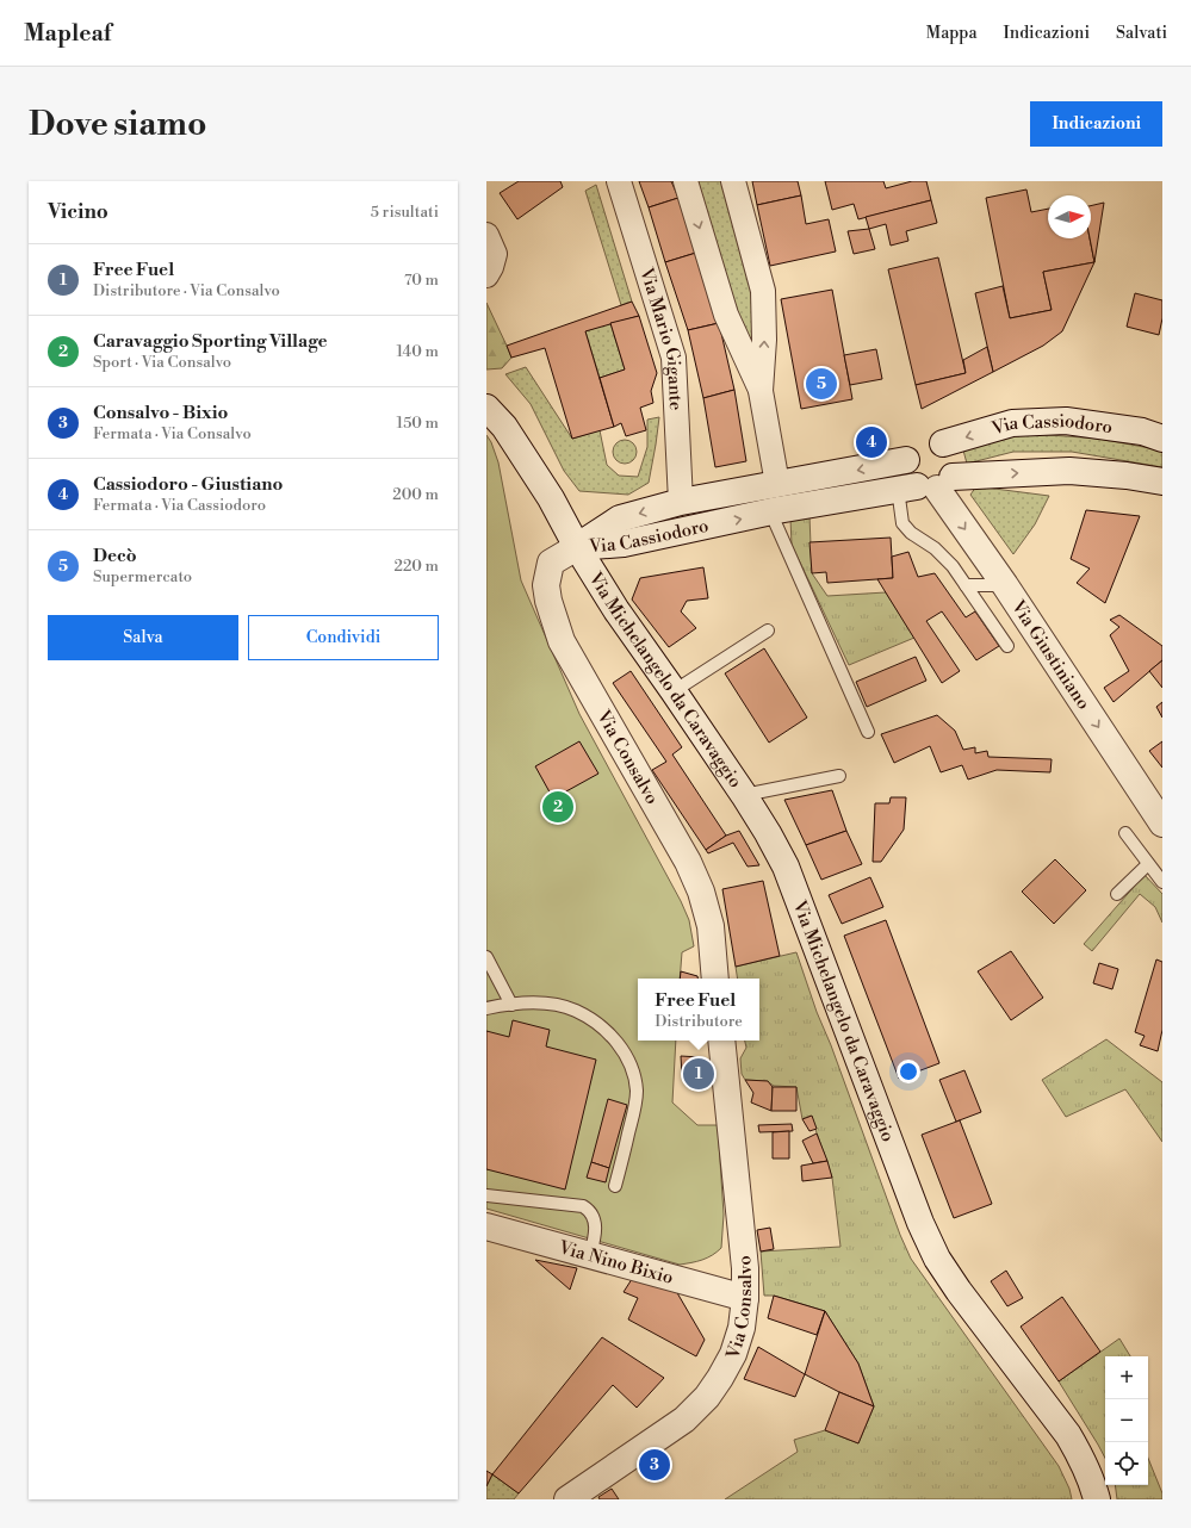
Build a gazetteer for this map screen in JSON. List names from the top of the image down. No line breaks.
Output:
{"streets":{"main road":["Via Cassiodoro","Via Giustiniano","Via Michelangelo da Caravaggio","Via Consalvo","Via Nino Bixio"],"street":["Via Mario Gigante"]},"crossings":[["Via Mario Gigante","Via Cassiodoro"],["Via Cassiodoro","Via Giustiniano"],["Via Cassiodoro","Via Michelangelo da Caravaggio"],["Via Cassiodoro","Via Consalvo"],["Via Michelangelo da Caravaggio","Via Consalvo"],["Via Consalvo","Via Nino Bixio"]],"one_way":["Via Giustiniano"],"north":"right","page":{"header":"Mapleaf","nav":["Mappa","Indicazioni","Salvati"],"buttons":["Indicazioni",["Salva","Condividi"]],"title":"Dove siamo","heading":["Vicino","5 risultati"],"list":[{"mark":"1","name":"Free Fuel","note":"Distributore · Via Consalvo","value":"70 m"},{"mark":"2","name":"Caravaggio Sporting Village","note":"Sport · Via Consalvo","value":"140 m"},{"mark":"3","name":"Consalvo - Bixio","note":"Fermata · Via Consalvo","value":"150 m"},{"mark":"4","name":"Cassiodoro - Giustiano","note":"Fermata · Via Cassiodoro","value":"200 m"},{"mark":"5","name":"Decò","note":"Supermercato","value":"220 m"}],"pins":["5","4","2","1","3"],"popup":["Free Fuel","Distributore"],"map_buttons":["+","−"]}}
